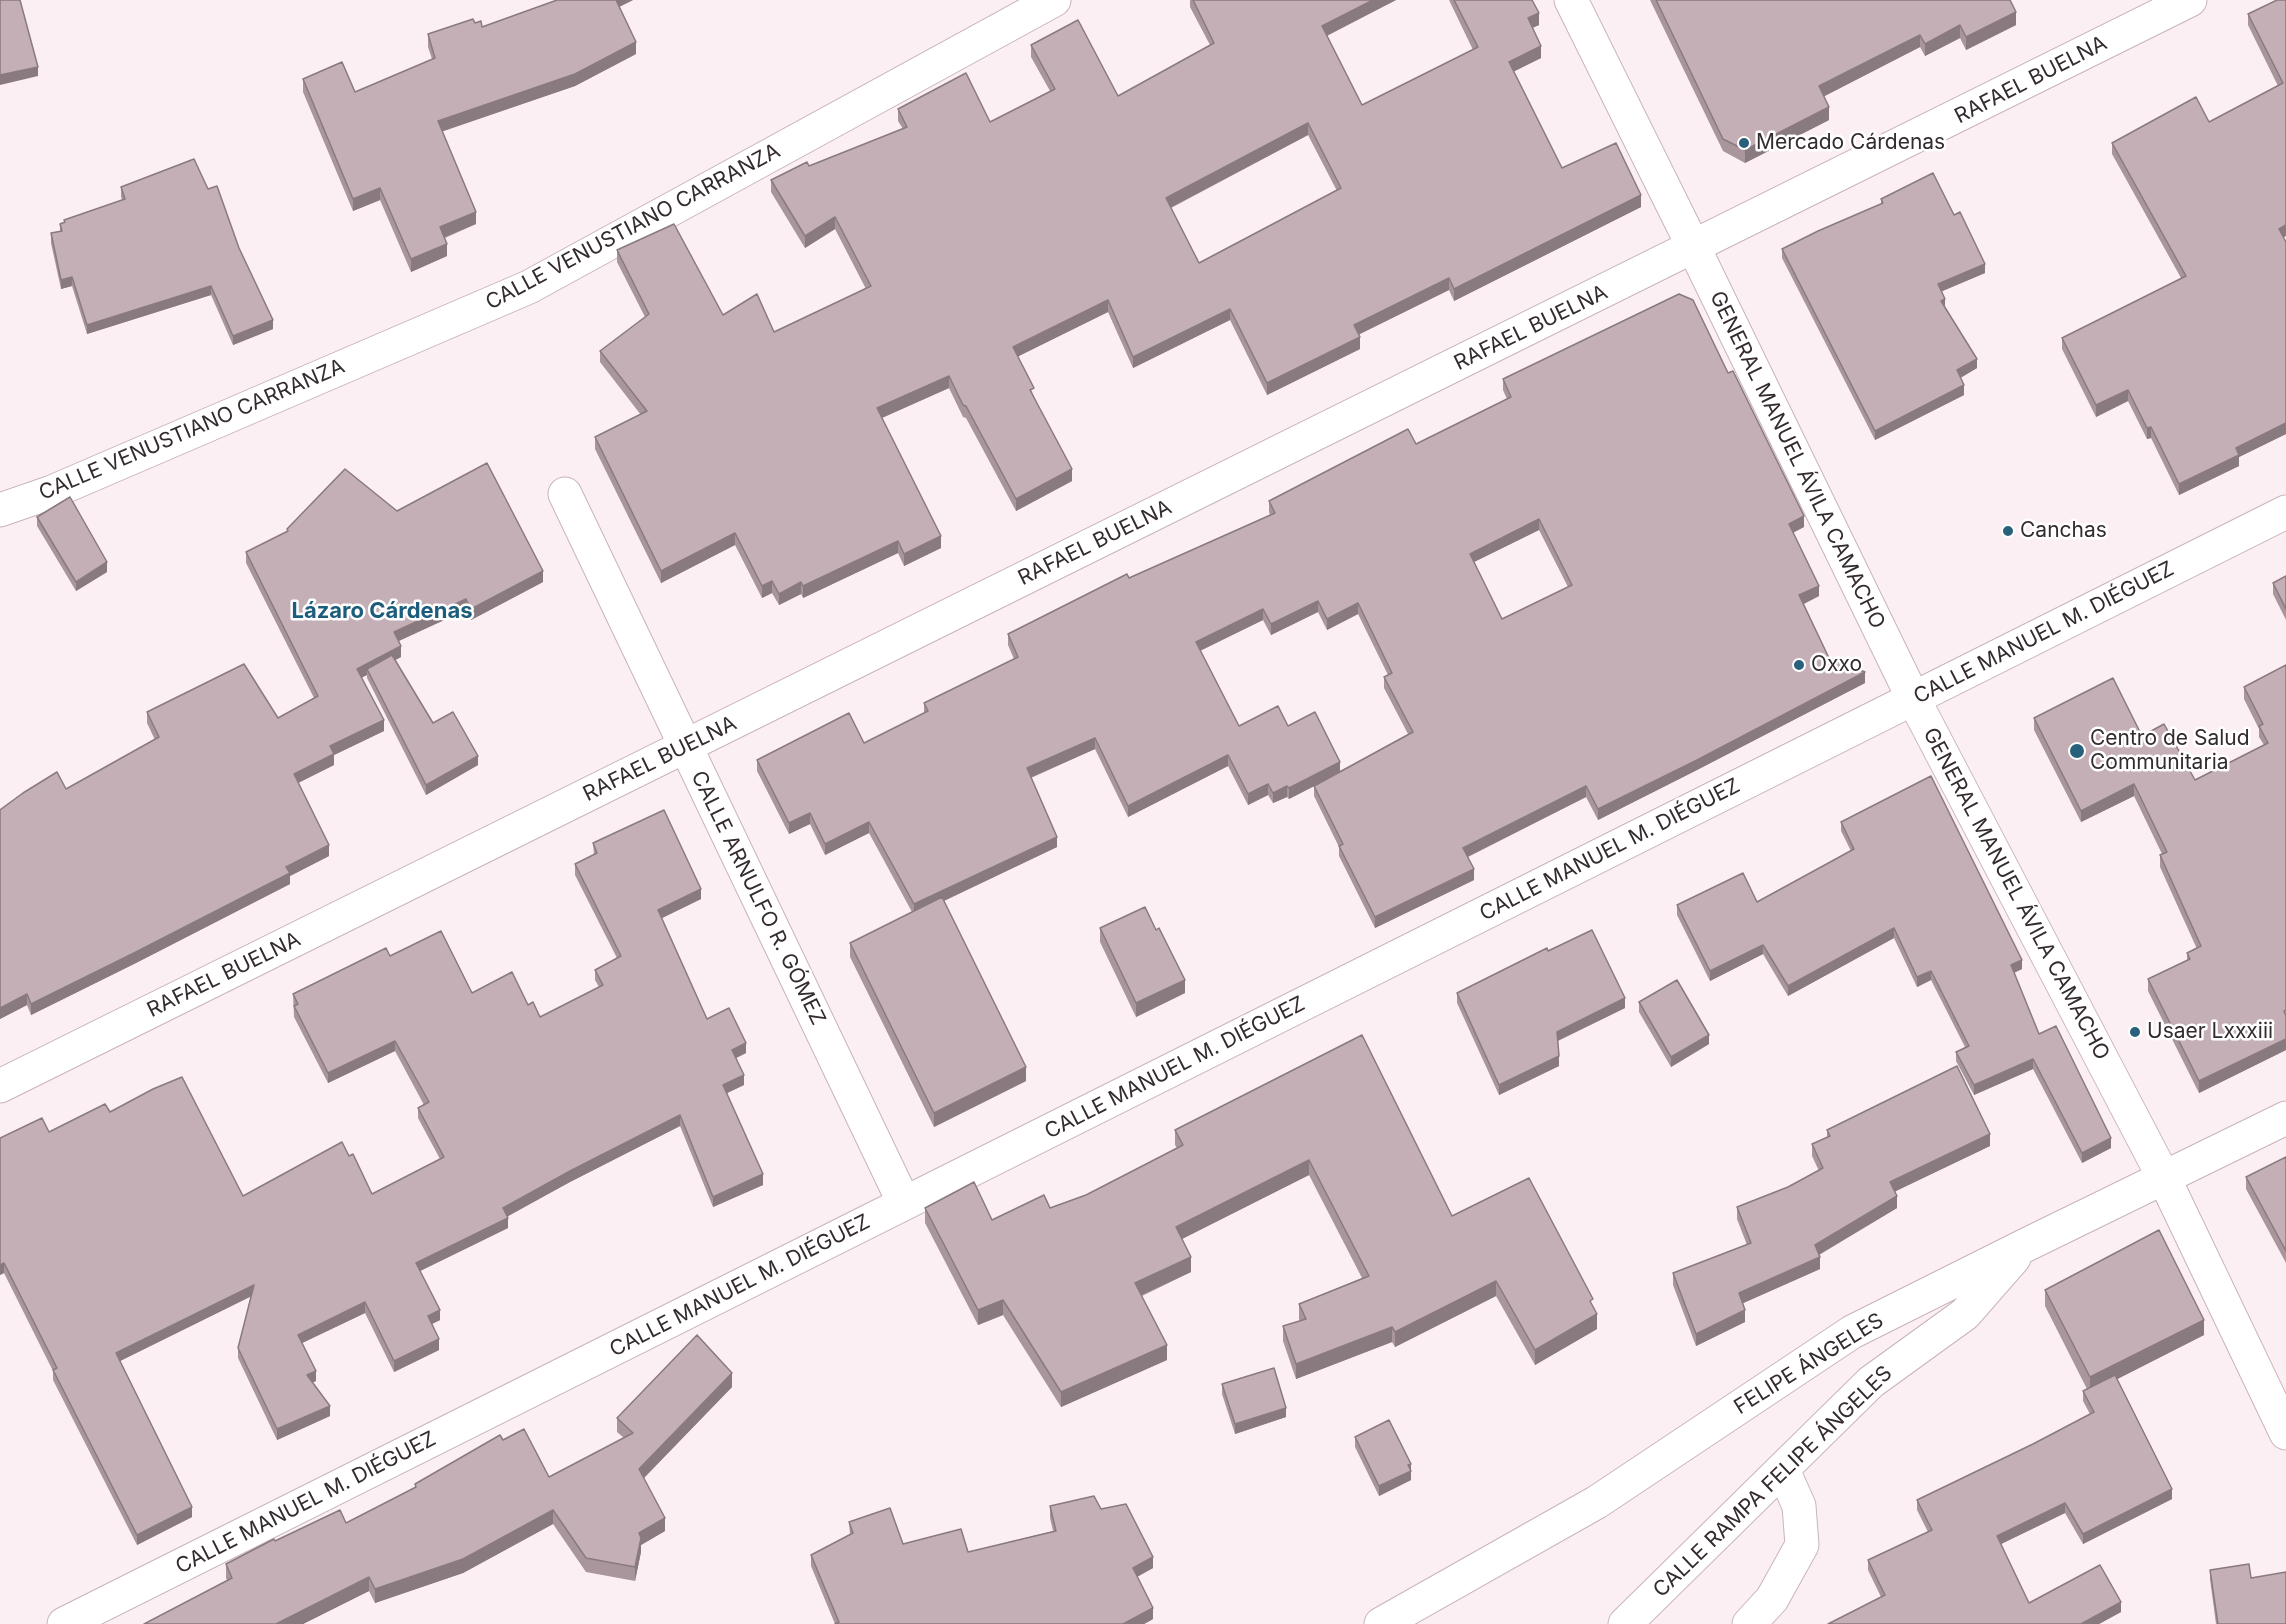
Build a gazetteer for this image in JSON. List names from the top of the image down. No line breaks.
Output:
{"streets":{"street":["RAFAEL BUELNA","CALLE VENUSTIANO CARRANZA","GENERAL MANUEL ÁVILA CAMACHO","CALLE MANUEL M. DIÉGUEZ","CALLE ARNULFO R. GÓMEZ","FELIPE ÁNGELES","CALLE RAMPA FELIPE ÁNGELES"]},"crossings":[["RAFAEL BUELNA","GENERAL MANUEL ÁVILA CAMACHO"],["RAFAEL BUELNA","CALLE ARNULFO R. GÓMEZ"],["GENERAL MANUEL ÁVILA CAMACHO","CALLE MANUEL M. DIÉGUEZ"],["GENERAL MANUEL ÁVILA CAMACHO","FELIPE ÁNGELES"],["CALLE MANUEL M. DIÉGUEZ","CALLE ARNULFO R. GÓMEZ"],["FELIPE ÁNGELES","CALLE RAMPA FELIPE ÁNGELES"]],"districts":["Lázaro Cárdenas"],"places":["Mercado Cárdenas","Canchas","Oxxo","Centro de Salud Communitaria","Usaer Lxxxiii"]}
